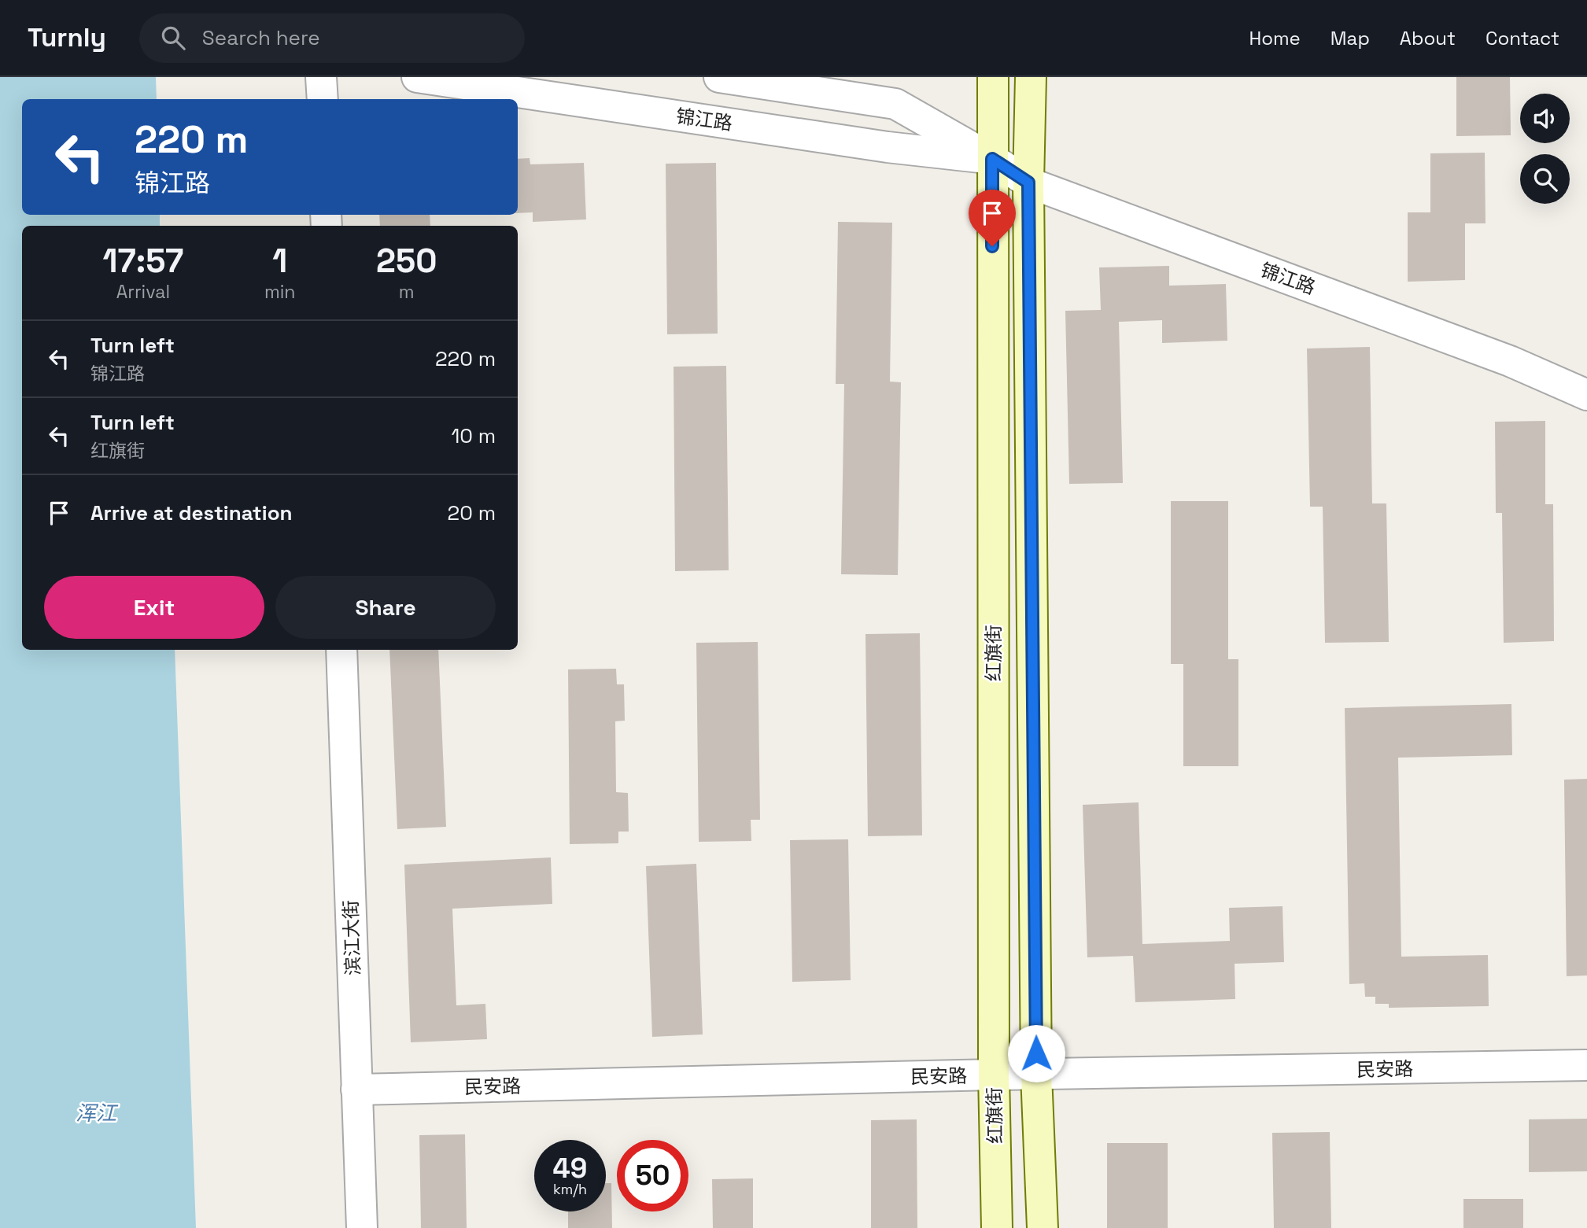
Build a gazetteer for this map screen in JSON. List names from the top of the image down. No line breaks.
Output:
{"streets":{"main road":["红旗街"],"street":["锦江路","滨江大街","民安路"]},"crossings":[["锦江路","红旗街"],["红旗街","民安路"],["滨江大街","民安路"]],"water":["浑江"],"page":{"header":"Turnly","search":"Search here","nav":["Home","Map","About","Contact"],"turn":["220 m","锦江路"],"eta":["17:57","Arrival","1","min","250","m"],"list":[{"name":"Turn left","note":"锦江路","value":"220 m"},{"name":"Turn left","note":"红旗街","value":"10 m"},{"name":"Arrive at destination","value":"20 m"}],"buttons":["Exit","Share"],"speed":"49 km/h","limit":"50"}}
